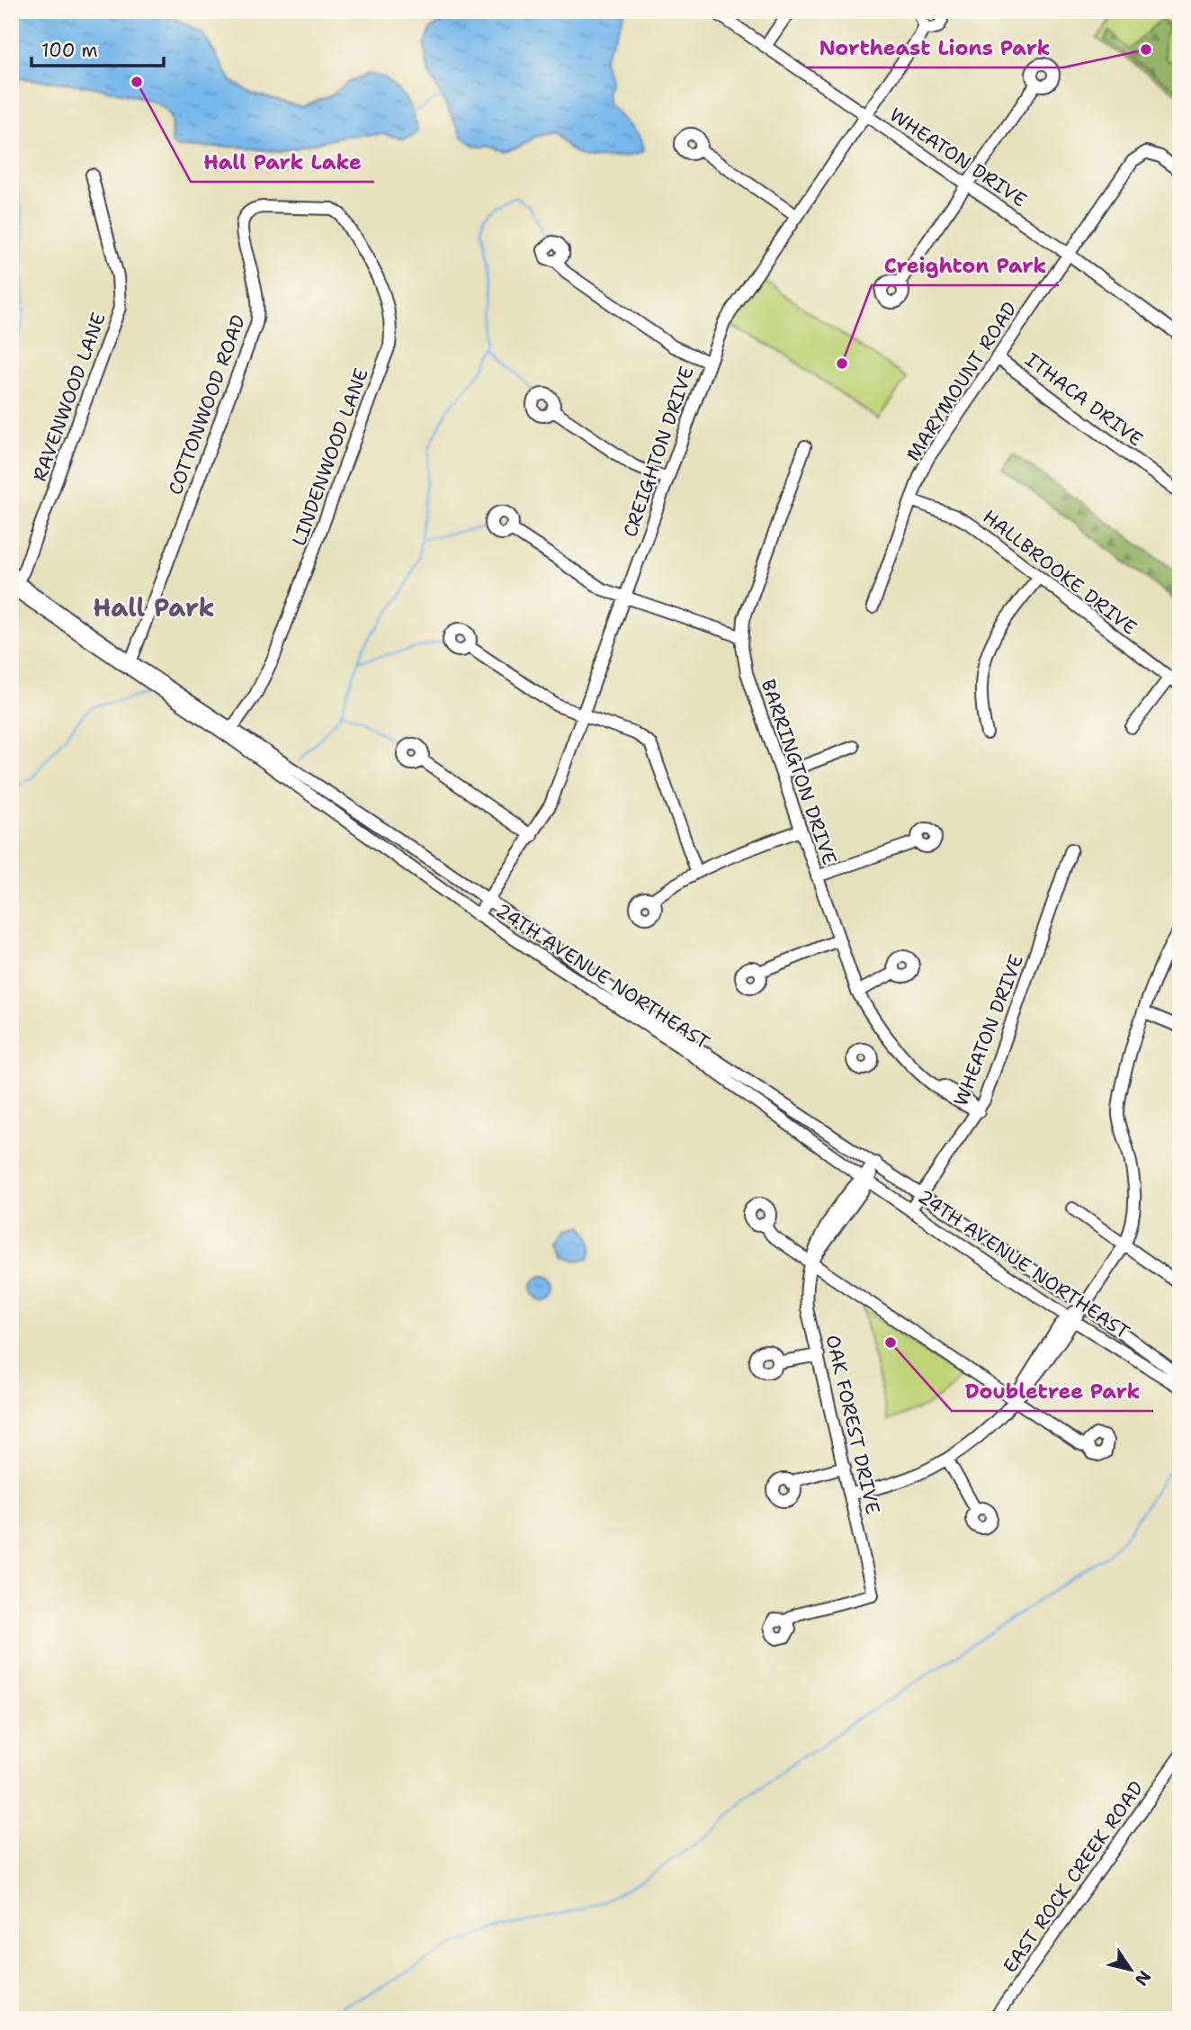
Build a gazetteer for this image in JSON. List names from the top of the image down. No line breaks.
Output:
{"streets":{"street":["WHEATON DRIVE","MARYMOUNT ROAD","RAVENWOOD LANE","ITHACA DRIVE","COTTONWOOD ROAD","CREIGHTON DRIVE","LINDENWOOD LANE","HALLBROOKE DRIVE","BARRINGTON DRIVE","24TH AVENUE NORTHEAST","OAK FOREST DRIVE","EAST ROCK CREEK ROAD"]},"crossings":[["WHEATON DRIVE","MARYMOUNT ROAD"],["WHEATON DRIVE","CREIGHTON DRIVE"],["WHEATON DRIVE","BARRINGTON DRIVE"],["WHEATON DRIVE","24TH AVENUE NORTHEAST"],["MARYMOUNT ROAD","ITHACA DRIVE"],["MARYMOUNT ROAD","HALLBROOKE DRIVE"],["RAVENWOOD LANE","24TH AVENUE NORTHEAST"],["COTTONWOOD ROAD","LINDENWOOD LANE"],["COTTONWOOD ROAD","24TH AVENUE NORTHEAST"],["CREIGHTON DRIVE","24TH AVENUE NORTHEAST"],["LINDENWOOD LANE","24TH AVENUE NORTHEAST"],["24TH AVENUE NORTHEAST","OAK FOREST DRIVE"]],"districts":["Hall Park"],"places":["Northeast Lions Park","Hall Park Lake","Creighton Park","Doubletree Park"],"scale_bar":"100 m","north":"bottom right"}
